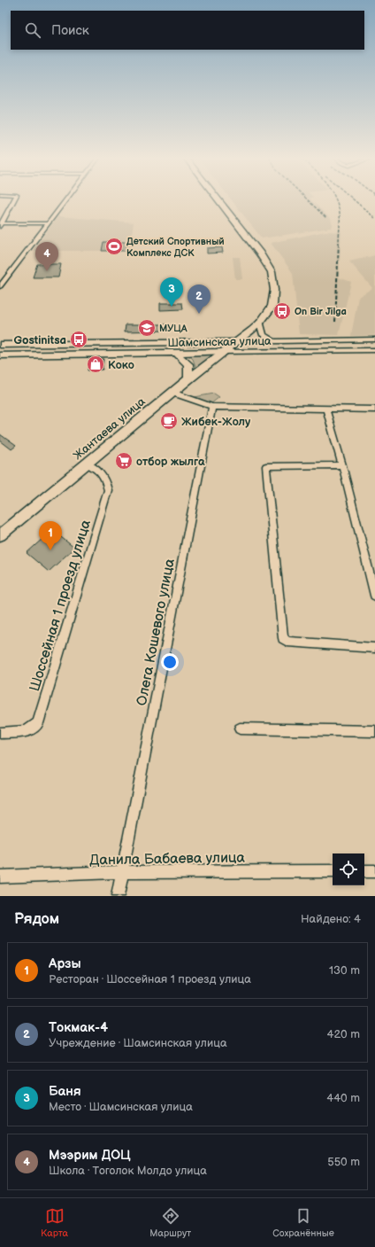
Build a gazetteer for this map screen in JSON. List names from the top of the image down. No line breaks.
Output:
{"streets":{"main road":["Шамсинская улица","Жантаева улица"],"street":["Шоссейная 1 проезд улица","Олега Кошевого улица","Данила Бабаева улица"]},"crossings":[["Шамсинская улица","Жантаева улица"],["Жантаева улица","Шоссейная 1 проезд улица"],["Олега Кошевого улица","Данила Бабаева улица"]],"places":{"sports":["Детский Спортивный Комплекс ДСК"],"bus stop":["On Bir Jilga","Gostinitsa"],"school or university":["МУЦА"],"shop":["Коко"],"cafe":["Жибек-Жолу"],"supermarket":["отбор жылга"]},"page":{"search":"Поиск","pins":["4","3","2","1"],"heading":["Рядом","Найдено: 4"],"list":[{"mark":"1","name":"Арзы","note":"Ресторан · Шоссейная 1 проезд улица","value":"130 m"},{"mark":"2","name":"Токмак-4","note":"Учреждение · Шамсинская улица","value":"420 m"},{"mark":"3","name":"Баня","note":"Место · Шамсинская улица","value":"440 m"},{"mark":"4","name":"Мээрим ДОЦ","note":"Школа · Тоголок Молдо улица","value":"550 m"}],"nav":["Карта","Маршрут","Сохранённые"]}}
